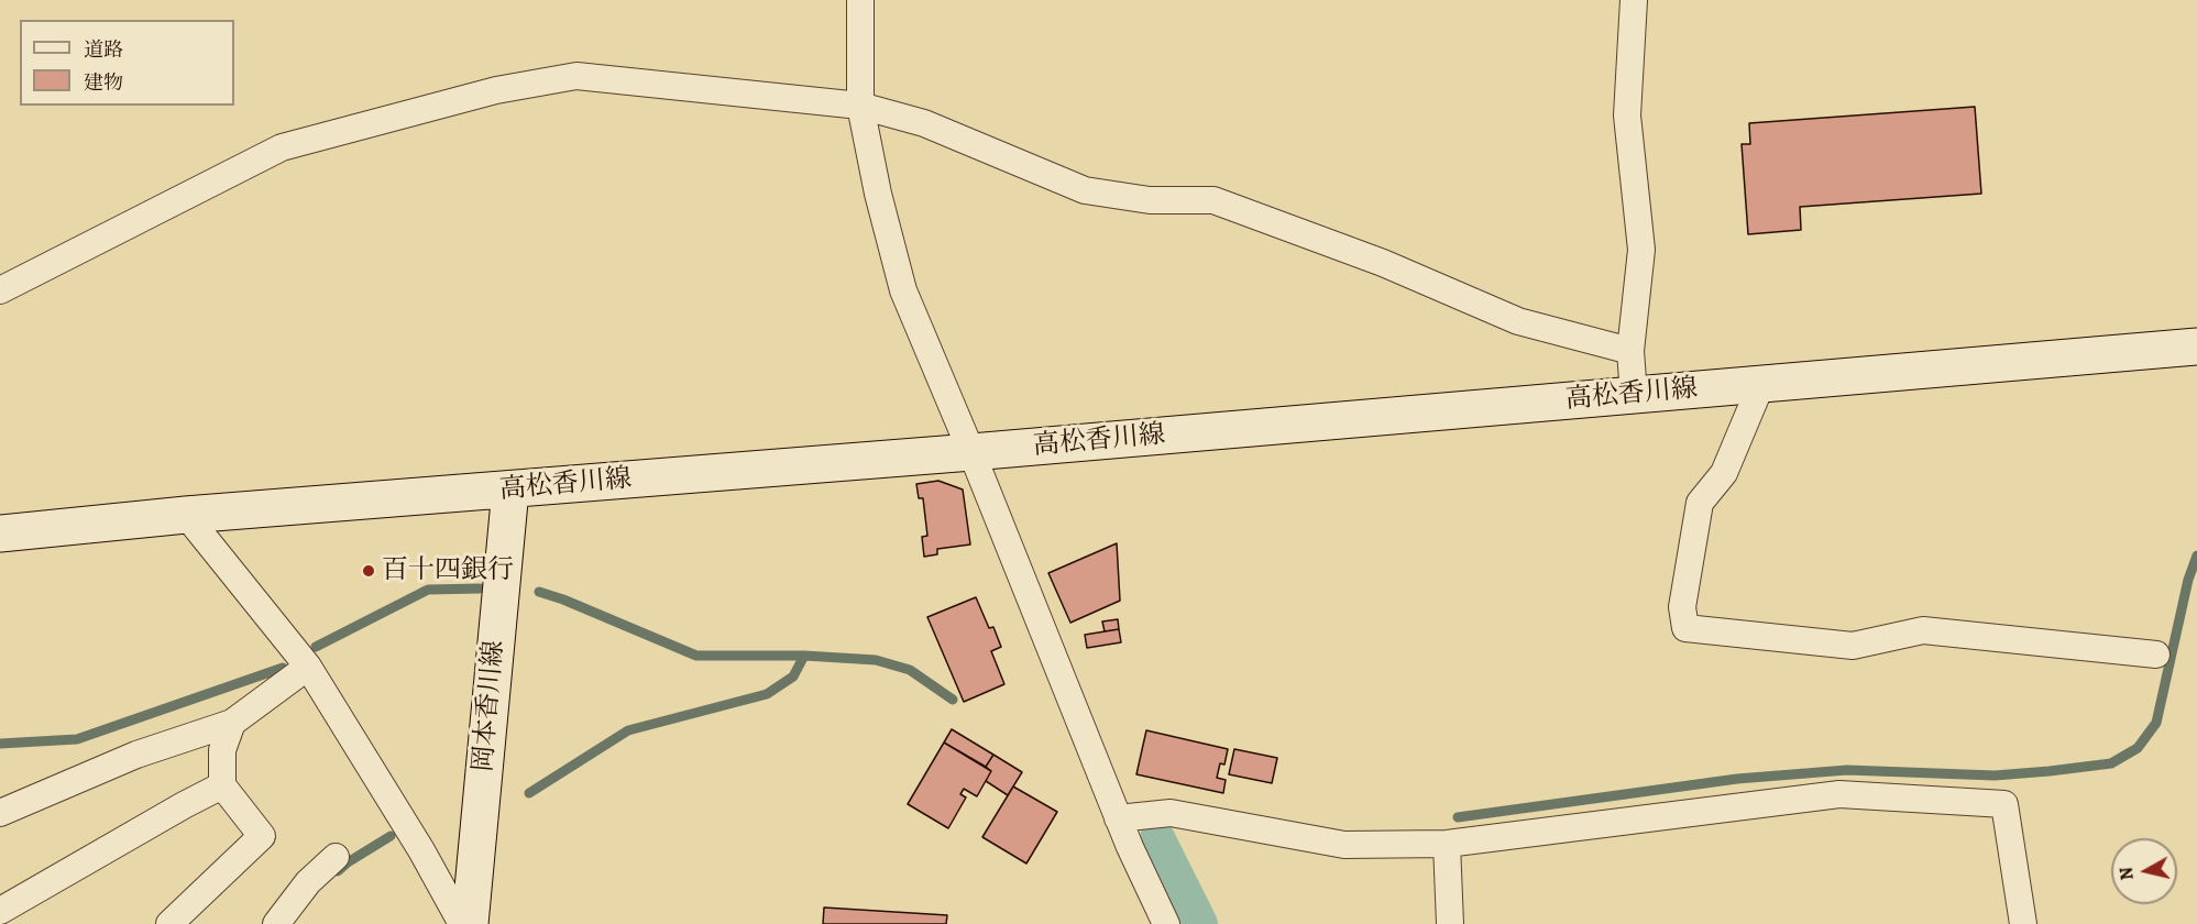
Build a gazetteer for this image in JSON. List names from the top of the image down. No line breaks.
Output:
{"streets":{"main road":["高松香川線","岡本香川線"]},"crossings":[["高松香川線","岡本香川線"]],"places":["百十四銀行"],"legend":["道路","建物"],"north":"left"}
